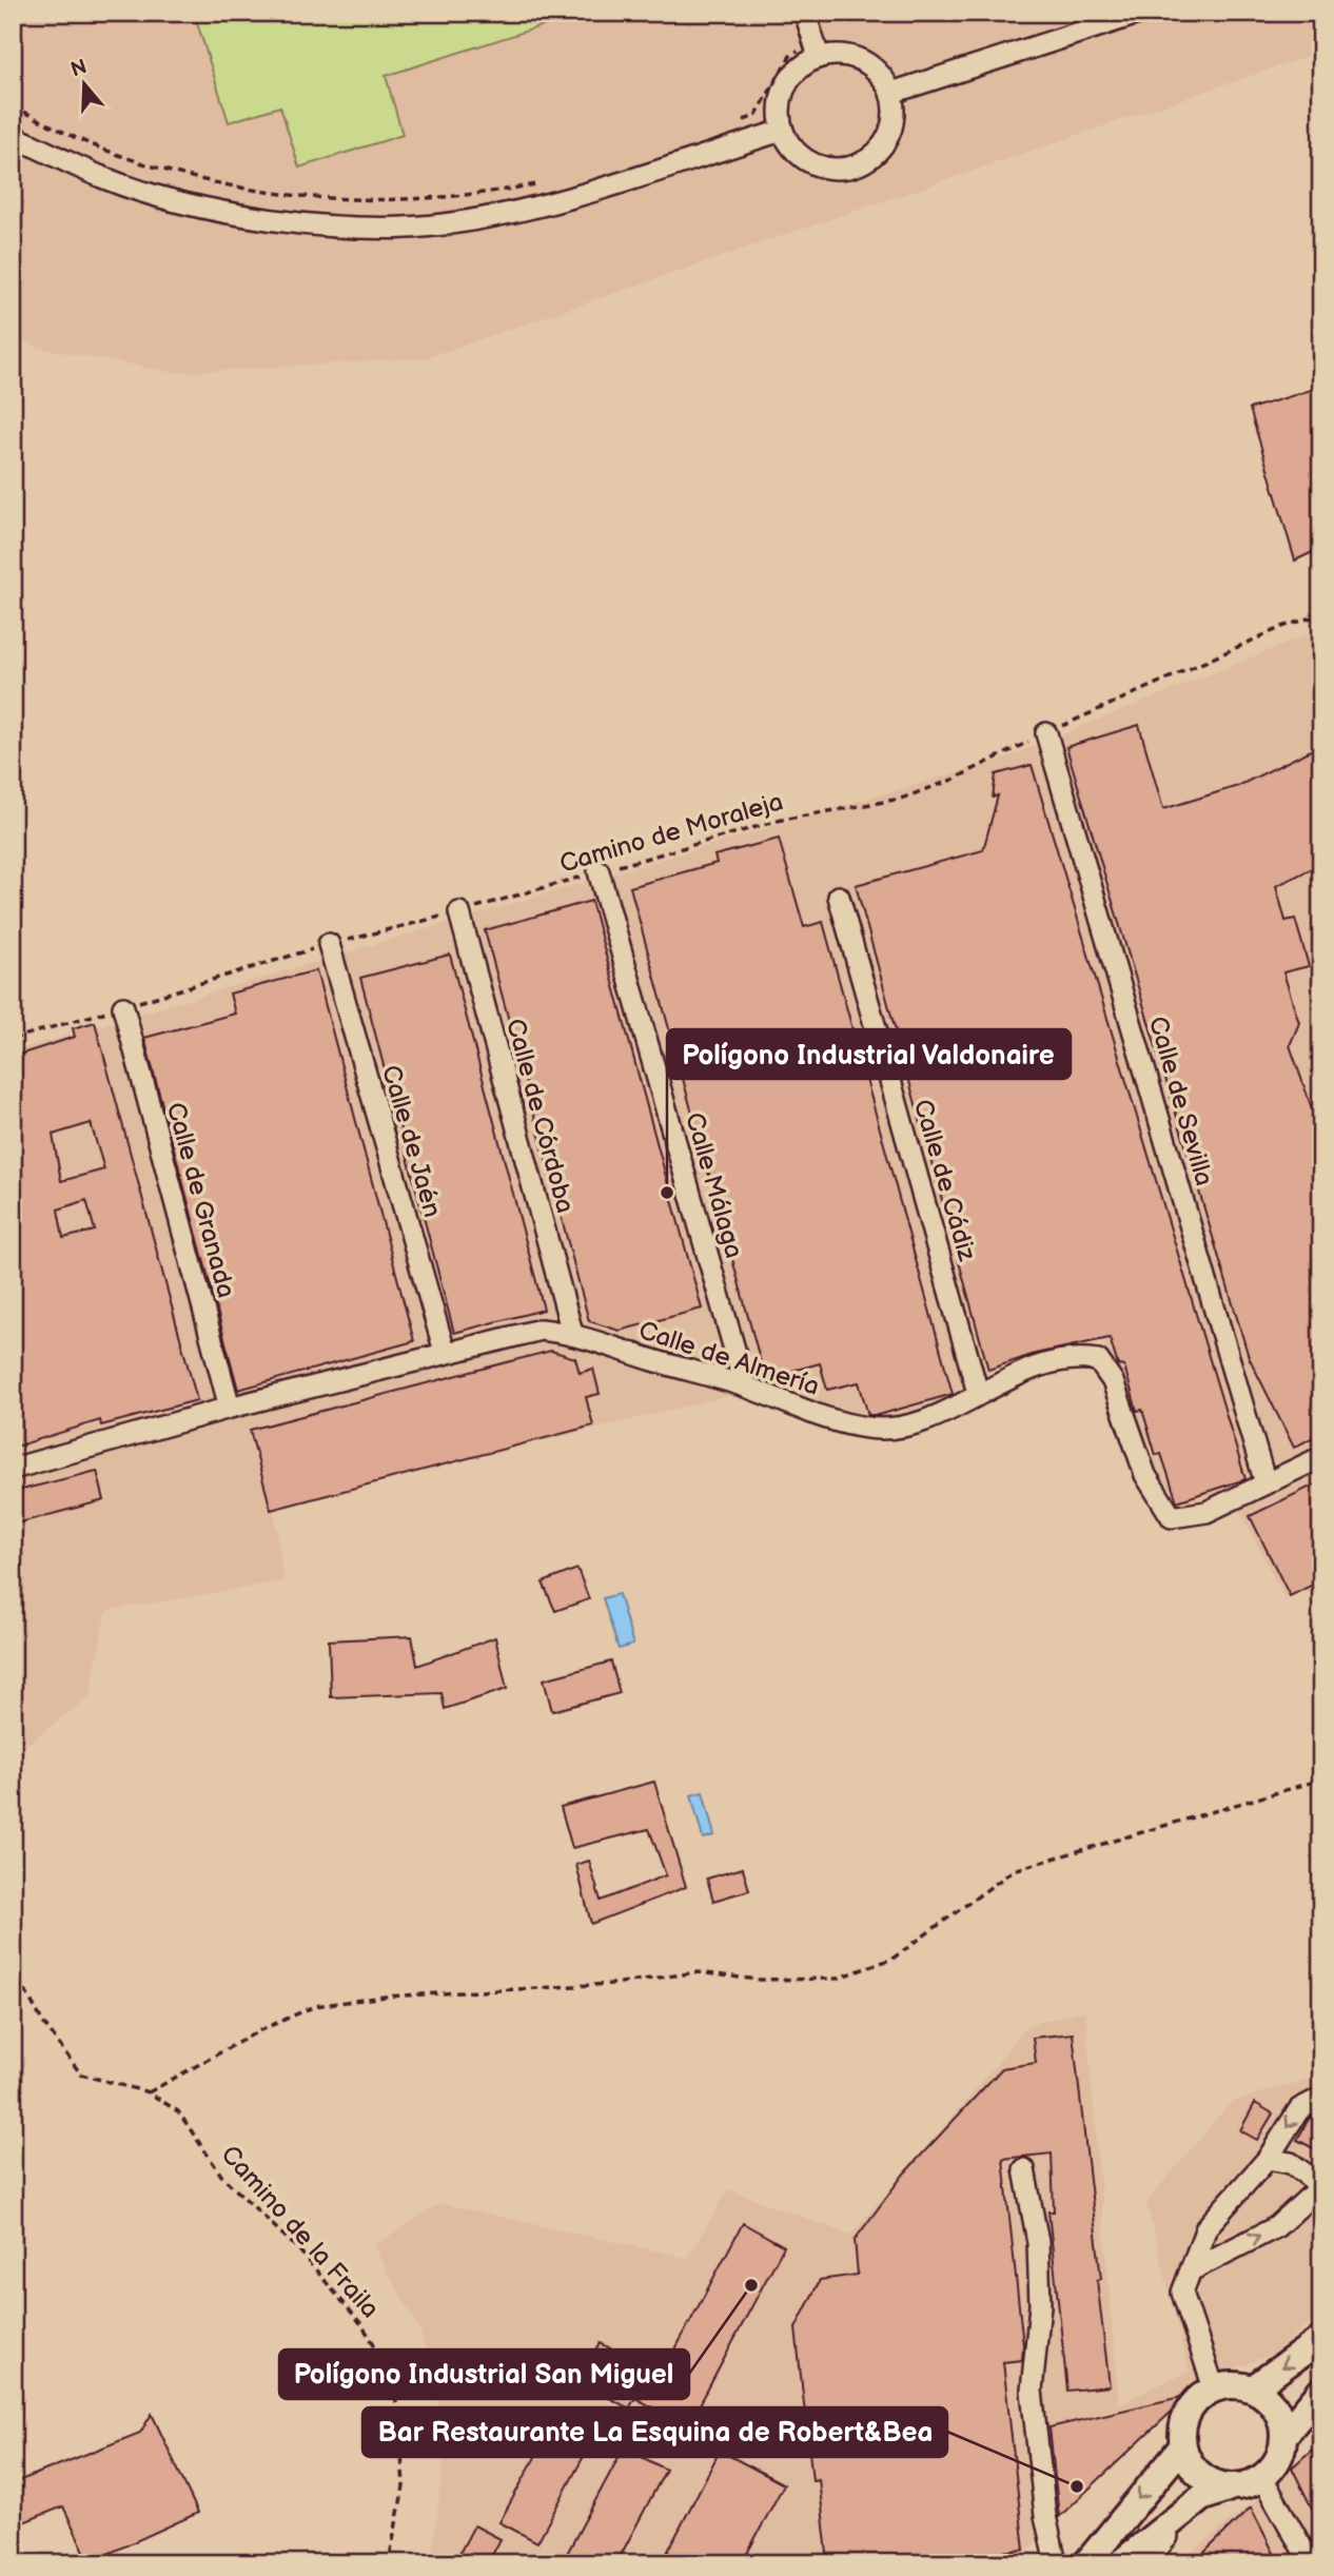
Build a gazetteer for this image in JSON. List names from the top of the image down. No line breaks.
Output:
{"streets":{"street":["Calle de Sevilla","Calle de Córdoba","Calle de Jaén","Calle de Cádiz","Calle Málaga","Calle de Granada","Calle de Almería"],"path":["Camino de Moraleja","Camino de la Fraila"]},"crossings":[["Camino de Moraleja","Calle de Sevilla"],["Camino de Moraleja","Calle de Córdoba"],["Camino de Moraleja","Calle de Jaén"],["Camino de Moraleja","Calle Málaga"],["Camino de Moraleja","Calle de Granada"],["Calle de Sevilla","Calle de Almería"],["Calle de Córdoba","Calle de Almería"],["Calle de Jaén","Calle de Almería"],["Calle de Cádiz","Calle de Almería"],["Calle Málaga","Calle de Almería"],["Calle de Granada","Calle de Almería"]],"places":["Polígono Industrial Valdonaire","Polígono Industrial San Miguel","Bar Restaurante La Esquina de Robert&Bea"],"north":"top"}
